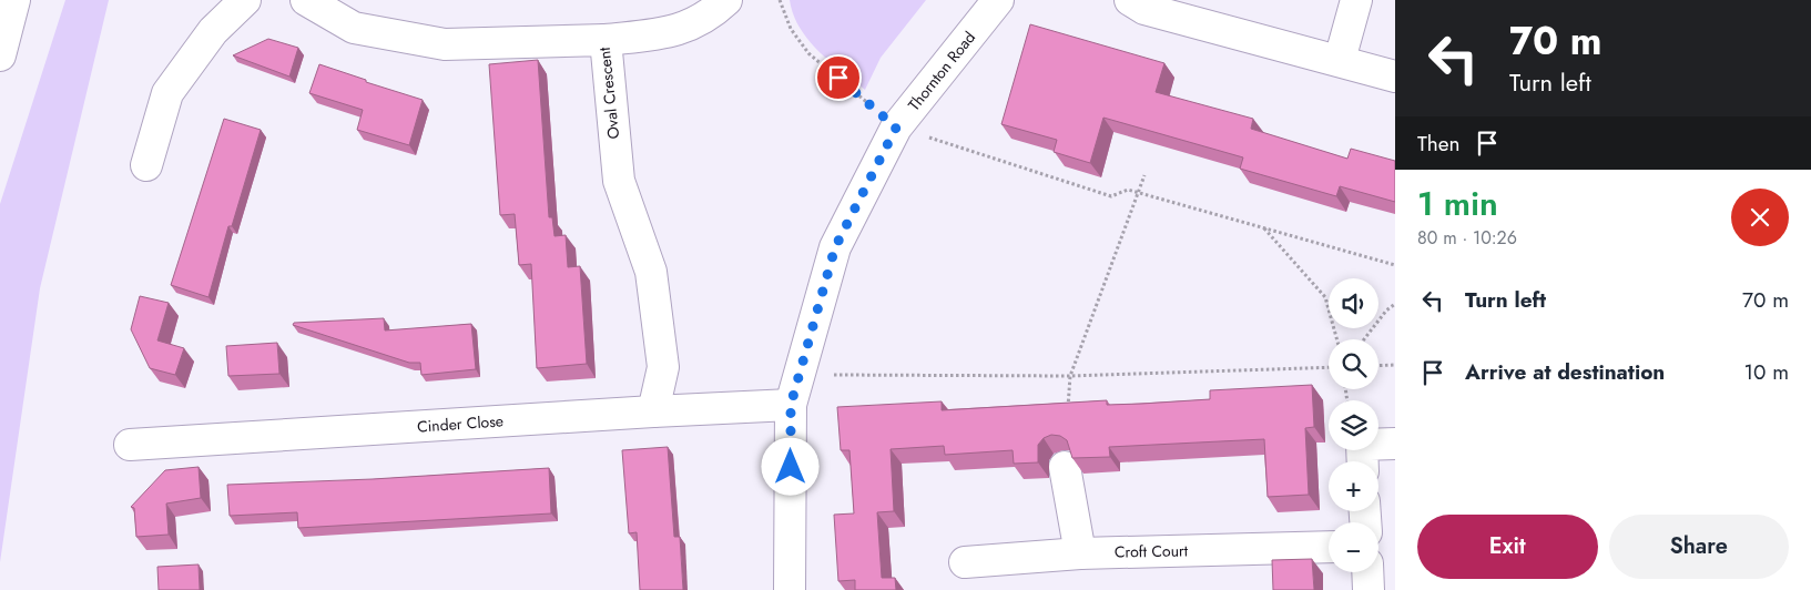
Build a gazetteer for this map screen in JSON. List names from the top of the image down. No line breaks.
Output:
{"streets":{"main road":["Thornton Road","Oval Crescent","Cinder Close","Croft Court"]},"crossings":[["Thornton Road","Cinder Close"],["Oval Crescent","Cinder Close"]],"page":{"turn":["70 m","Turn left"],"then":"Then","heading":["1 min","80 m · 10:26"],"list":[{"name":"Turn left","value":"70 m"},{"name":"Arrive at destination","value":"10 m"}],"map_buttons":["+","−"],"buttons":["Exit","Share"]}}
